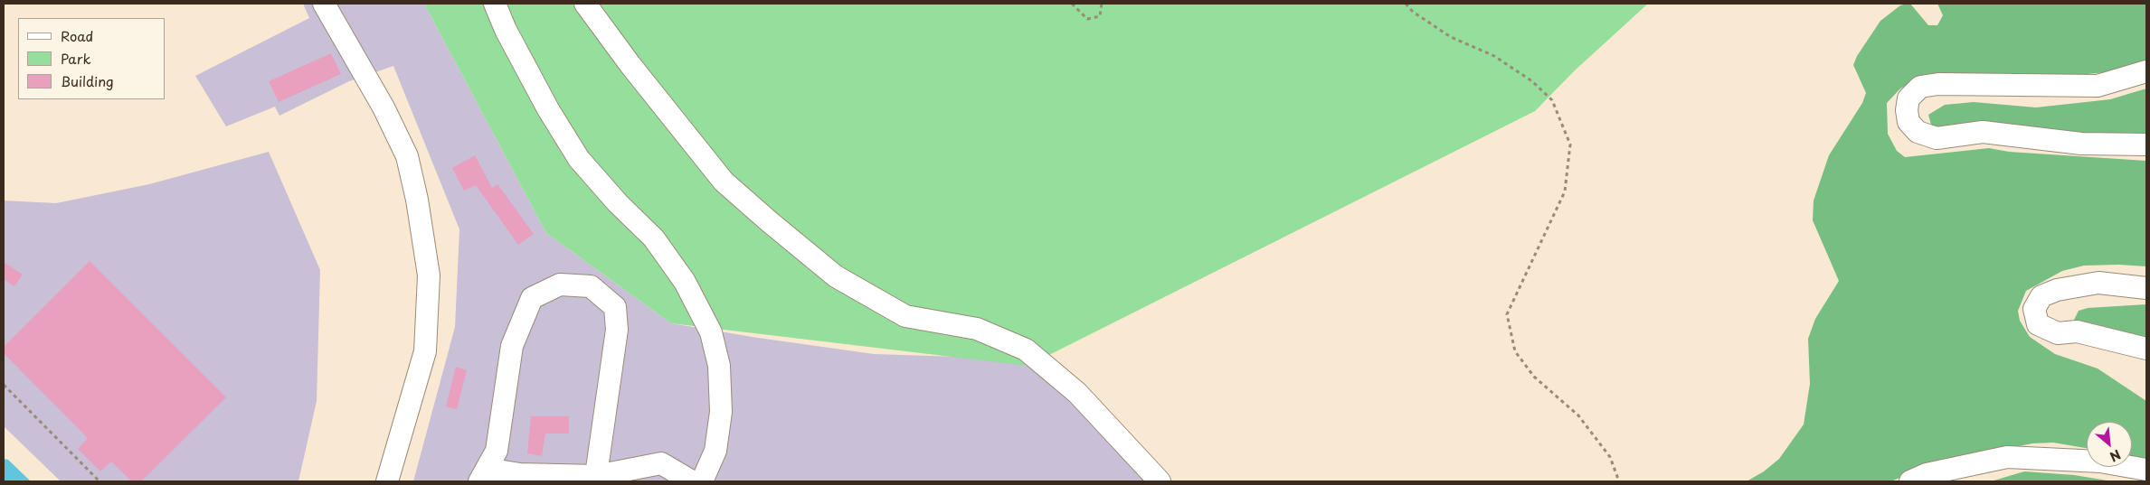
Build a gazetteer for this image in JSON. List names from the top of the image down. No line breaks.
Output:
{"legend":["Road","Park","Building"],"north":"bottom right"}
